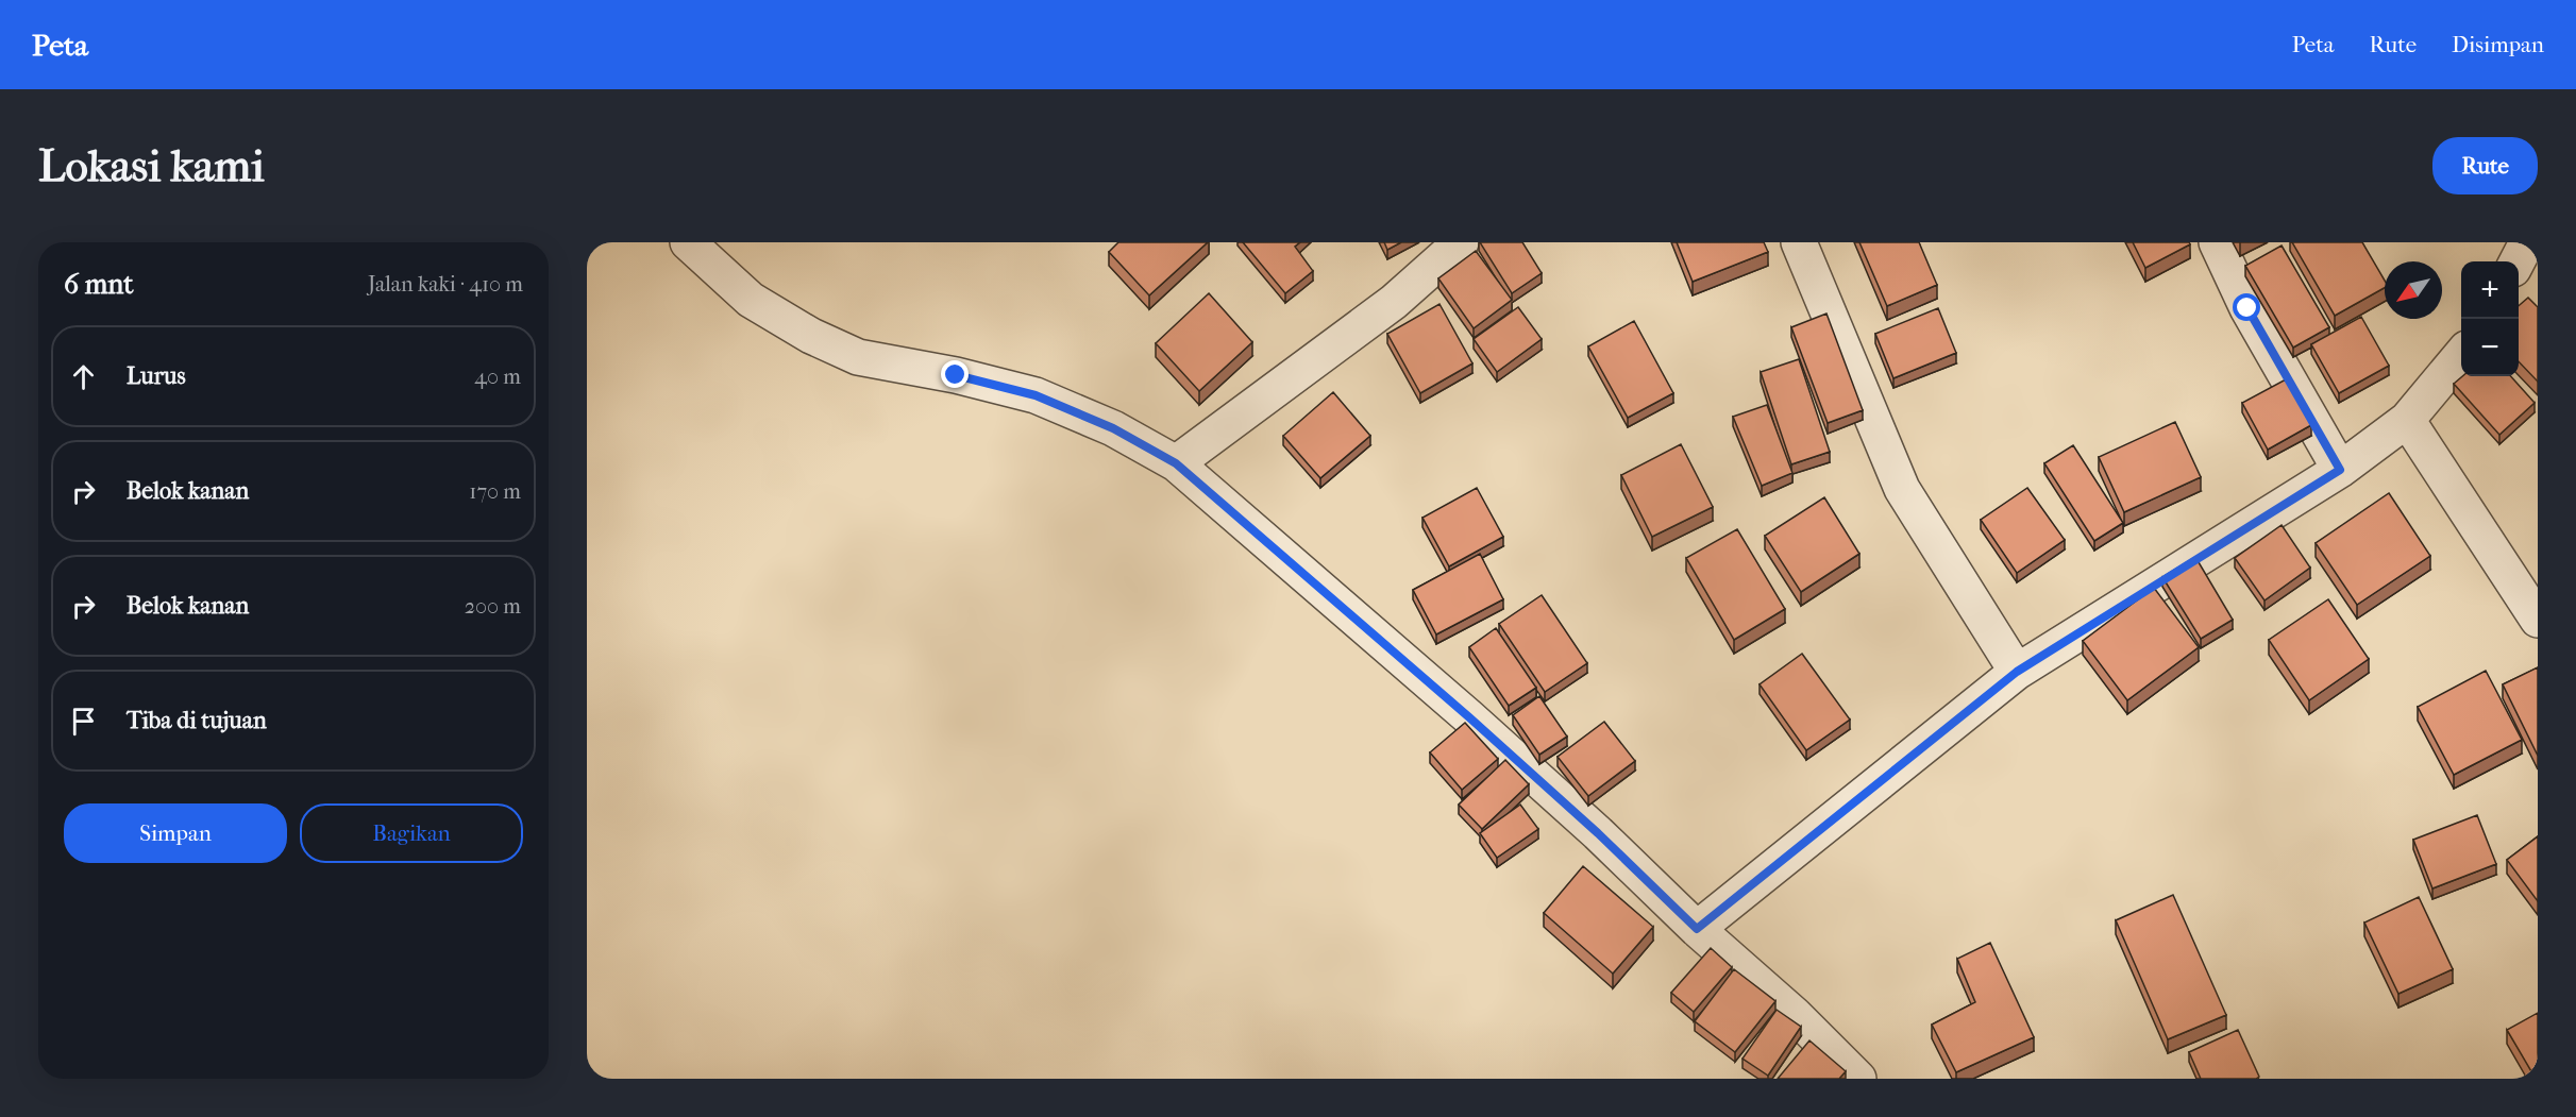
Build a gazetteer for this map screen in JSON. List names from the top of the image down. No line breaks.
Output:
{"north":"bottom left","page":{"header":"Peta","nav":["Peta","Rute","Disimpan"],"buttons":["Rute",["Simpan","Bagikan"]],"title":"Lokasi kami","heading":["6 mnt","Jalan kaki · 410 m"],"map_buttons":["+","−"],"list":[["Lurus","40 m"],["Belok kanan","170 m"],["Belok kanan","200 m"],"Tiba di tujuan"]}}
